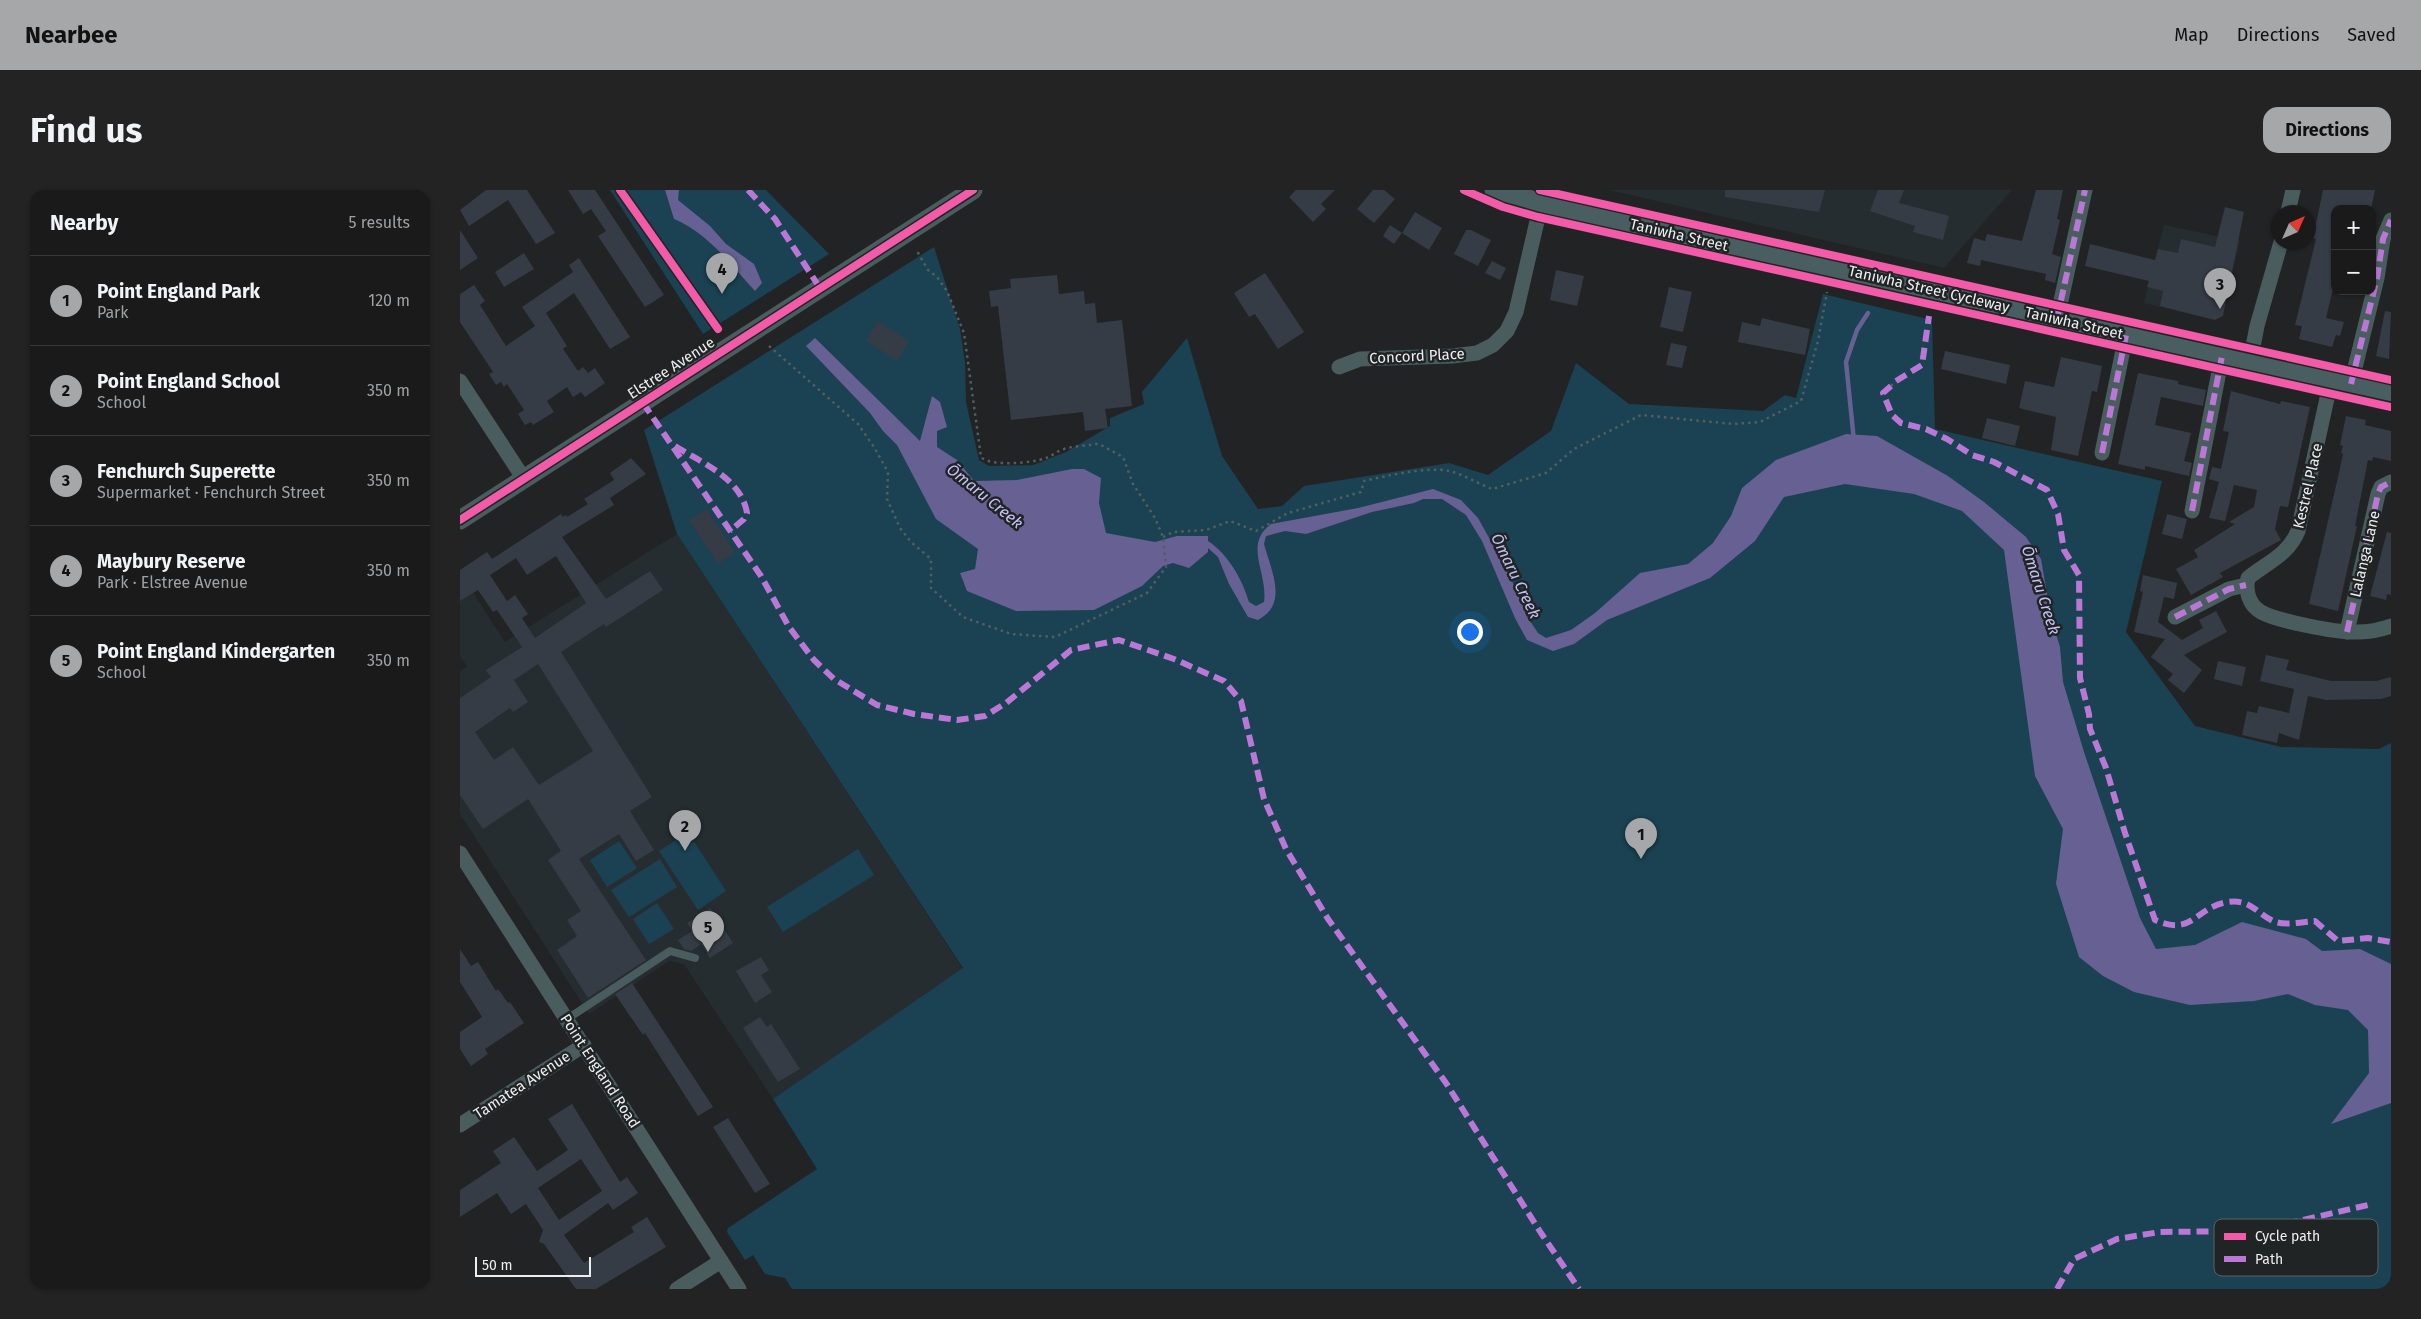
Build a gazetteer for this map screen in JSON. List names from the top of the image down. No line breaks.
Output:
{"streets":{"main road":["Taniwha Street"],"street":["Concord Place","Elstree Avenue","Kestrel Place","Lalanga Lane","Point England Road","Tamatea Avenue"],"cycle path":["Taniwha Street Cycleway"]},"crossings":[["Taniwha Street","Concord Place"],["Taniwha Street","Kestrel Place"],["Point England Road","Tamatea Avenue"]],"water":["Ōmaru Creek"],"legend":["Cycle path","Path"],"scale_bar":"50 m","north":"top right","page":{"header":"Nearbee","nav":["Map","Directions","Saved"],"buttons":"Directions","title":"Find us","heading":["Nearby","5 results"],"map_buttons":["+","−"],"pins":["4","3","2","1","5"],"list":[{"mark":"1","name":"Point England Park","note":"Park","value":"120 m"},{"mark":"2","name":"Point England School","note":"School","value":"350 m"},{"mark":"3","name":"Fenchurch Superette","note":"Supermarket · Fenchurch Street","value":"350 m"},{"mark":"4","name":"Maybury Reserve","note":"Park · Elstree Avenue","value":"350 m"},{"mark":"5","name":"Point England Kindergarten","note":"School","value":"350 m"}],"scale":"50 m"}}
